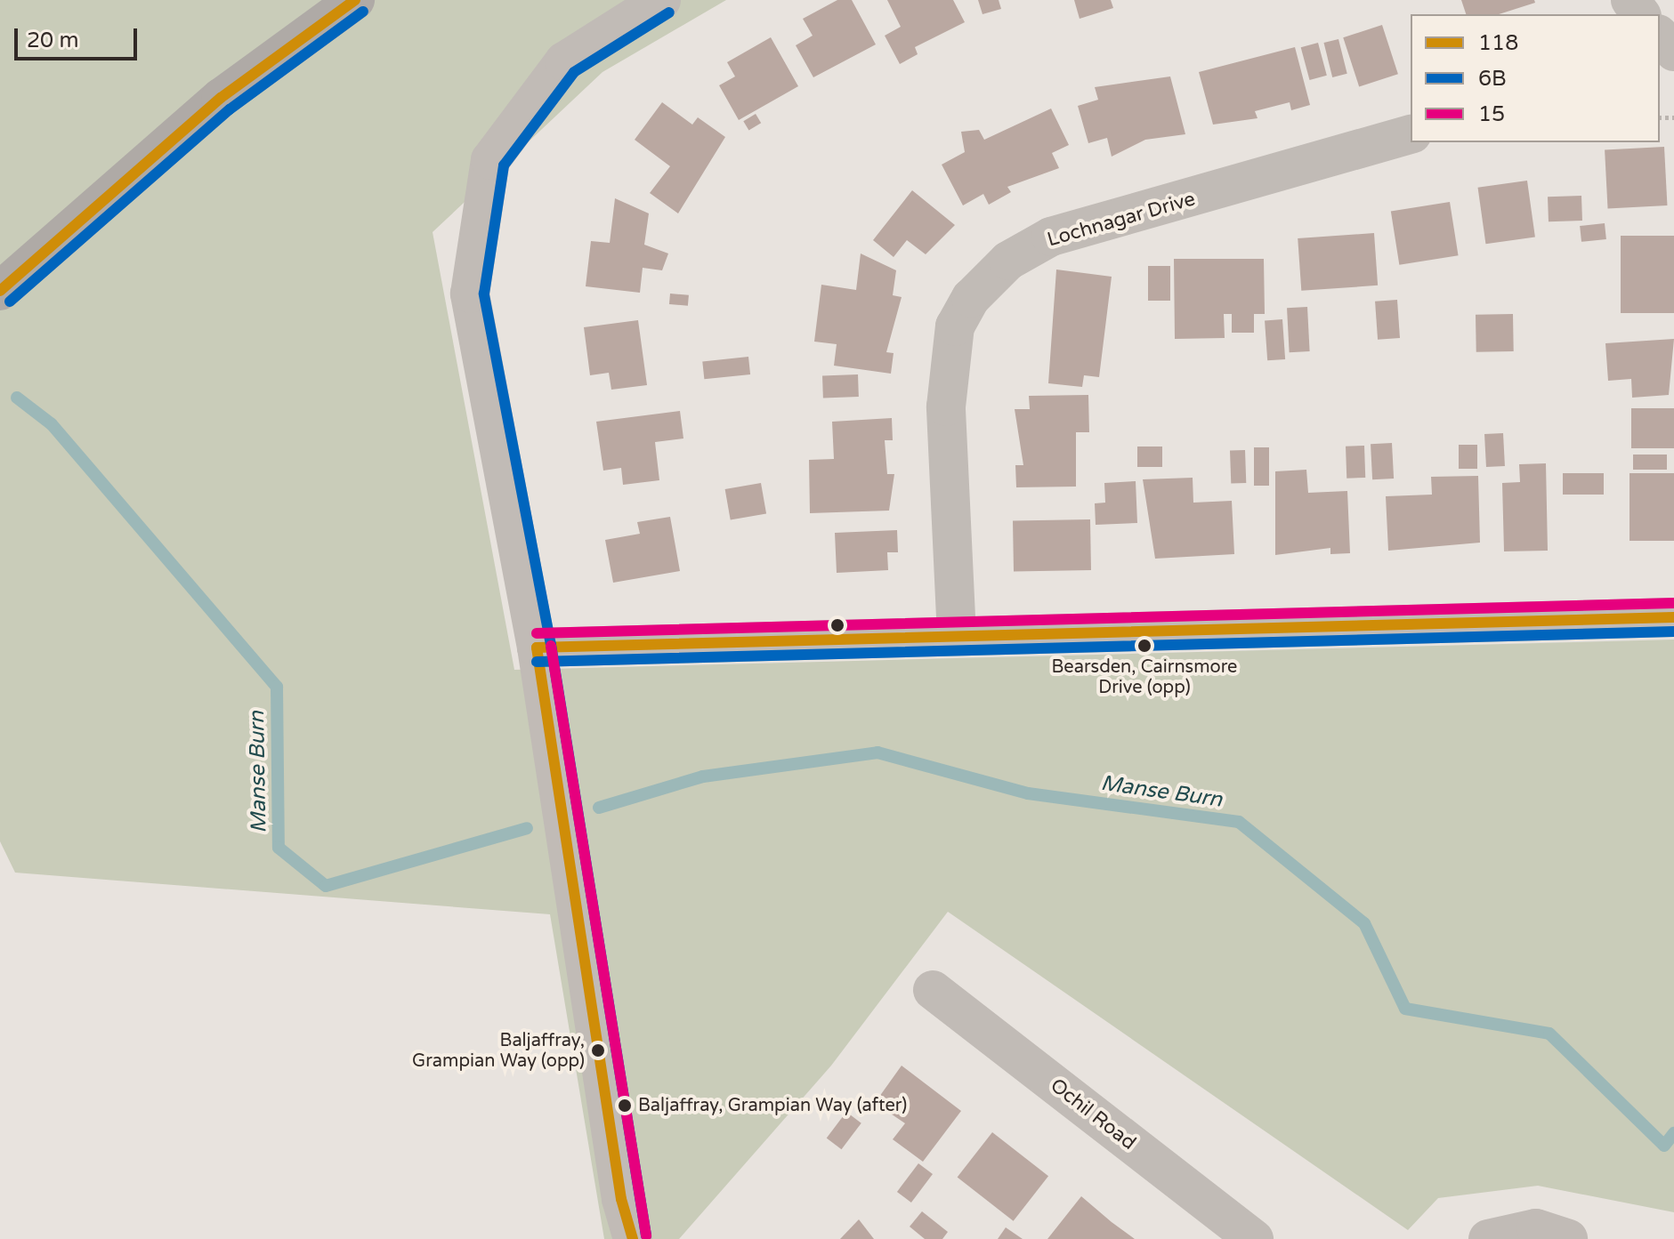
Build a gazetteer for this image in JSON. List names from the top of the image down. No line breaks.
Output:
{"streets":{"street":["Lochnagar Drive","Ochil Road"]},"water":["Manse Burn"],"places":["Bearsden, Cairnsmore Drive (opp)","Baljaffray, Grampian Way (opp)","Baljaffray, Grampian Way (after)"],"lines":["transit line 118","transit line 6B","transit line 15"],"legend":["118","6B","15"],"scale_bar":"20 m"}
